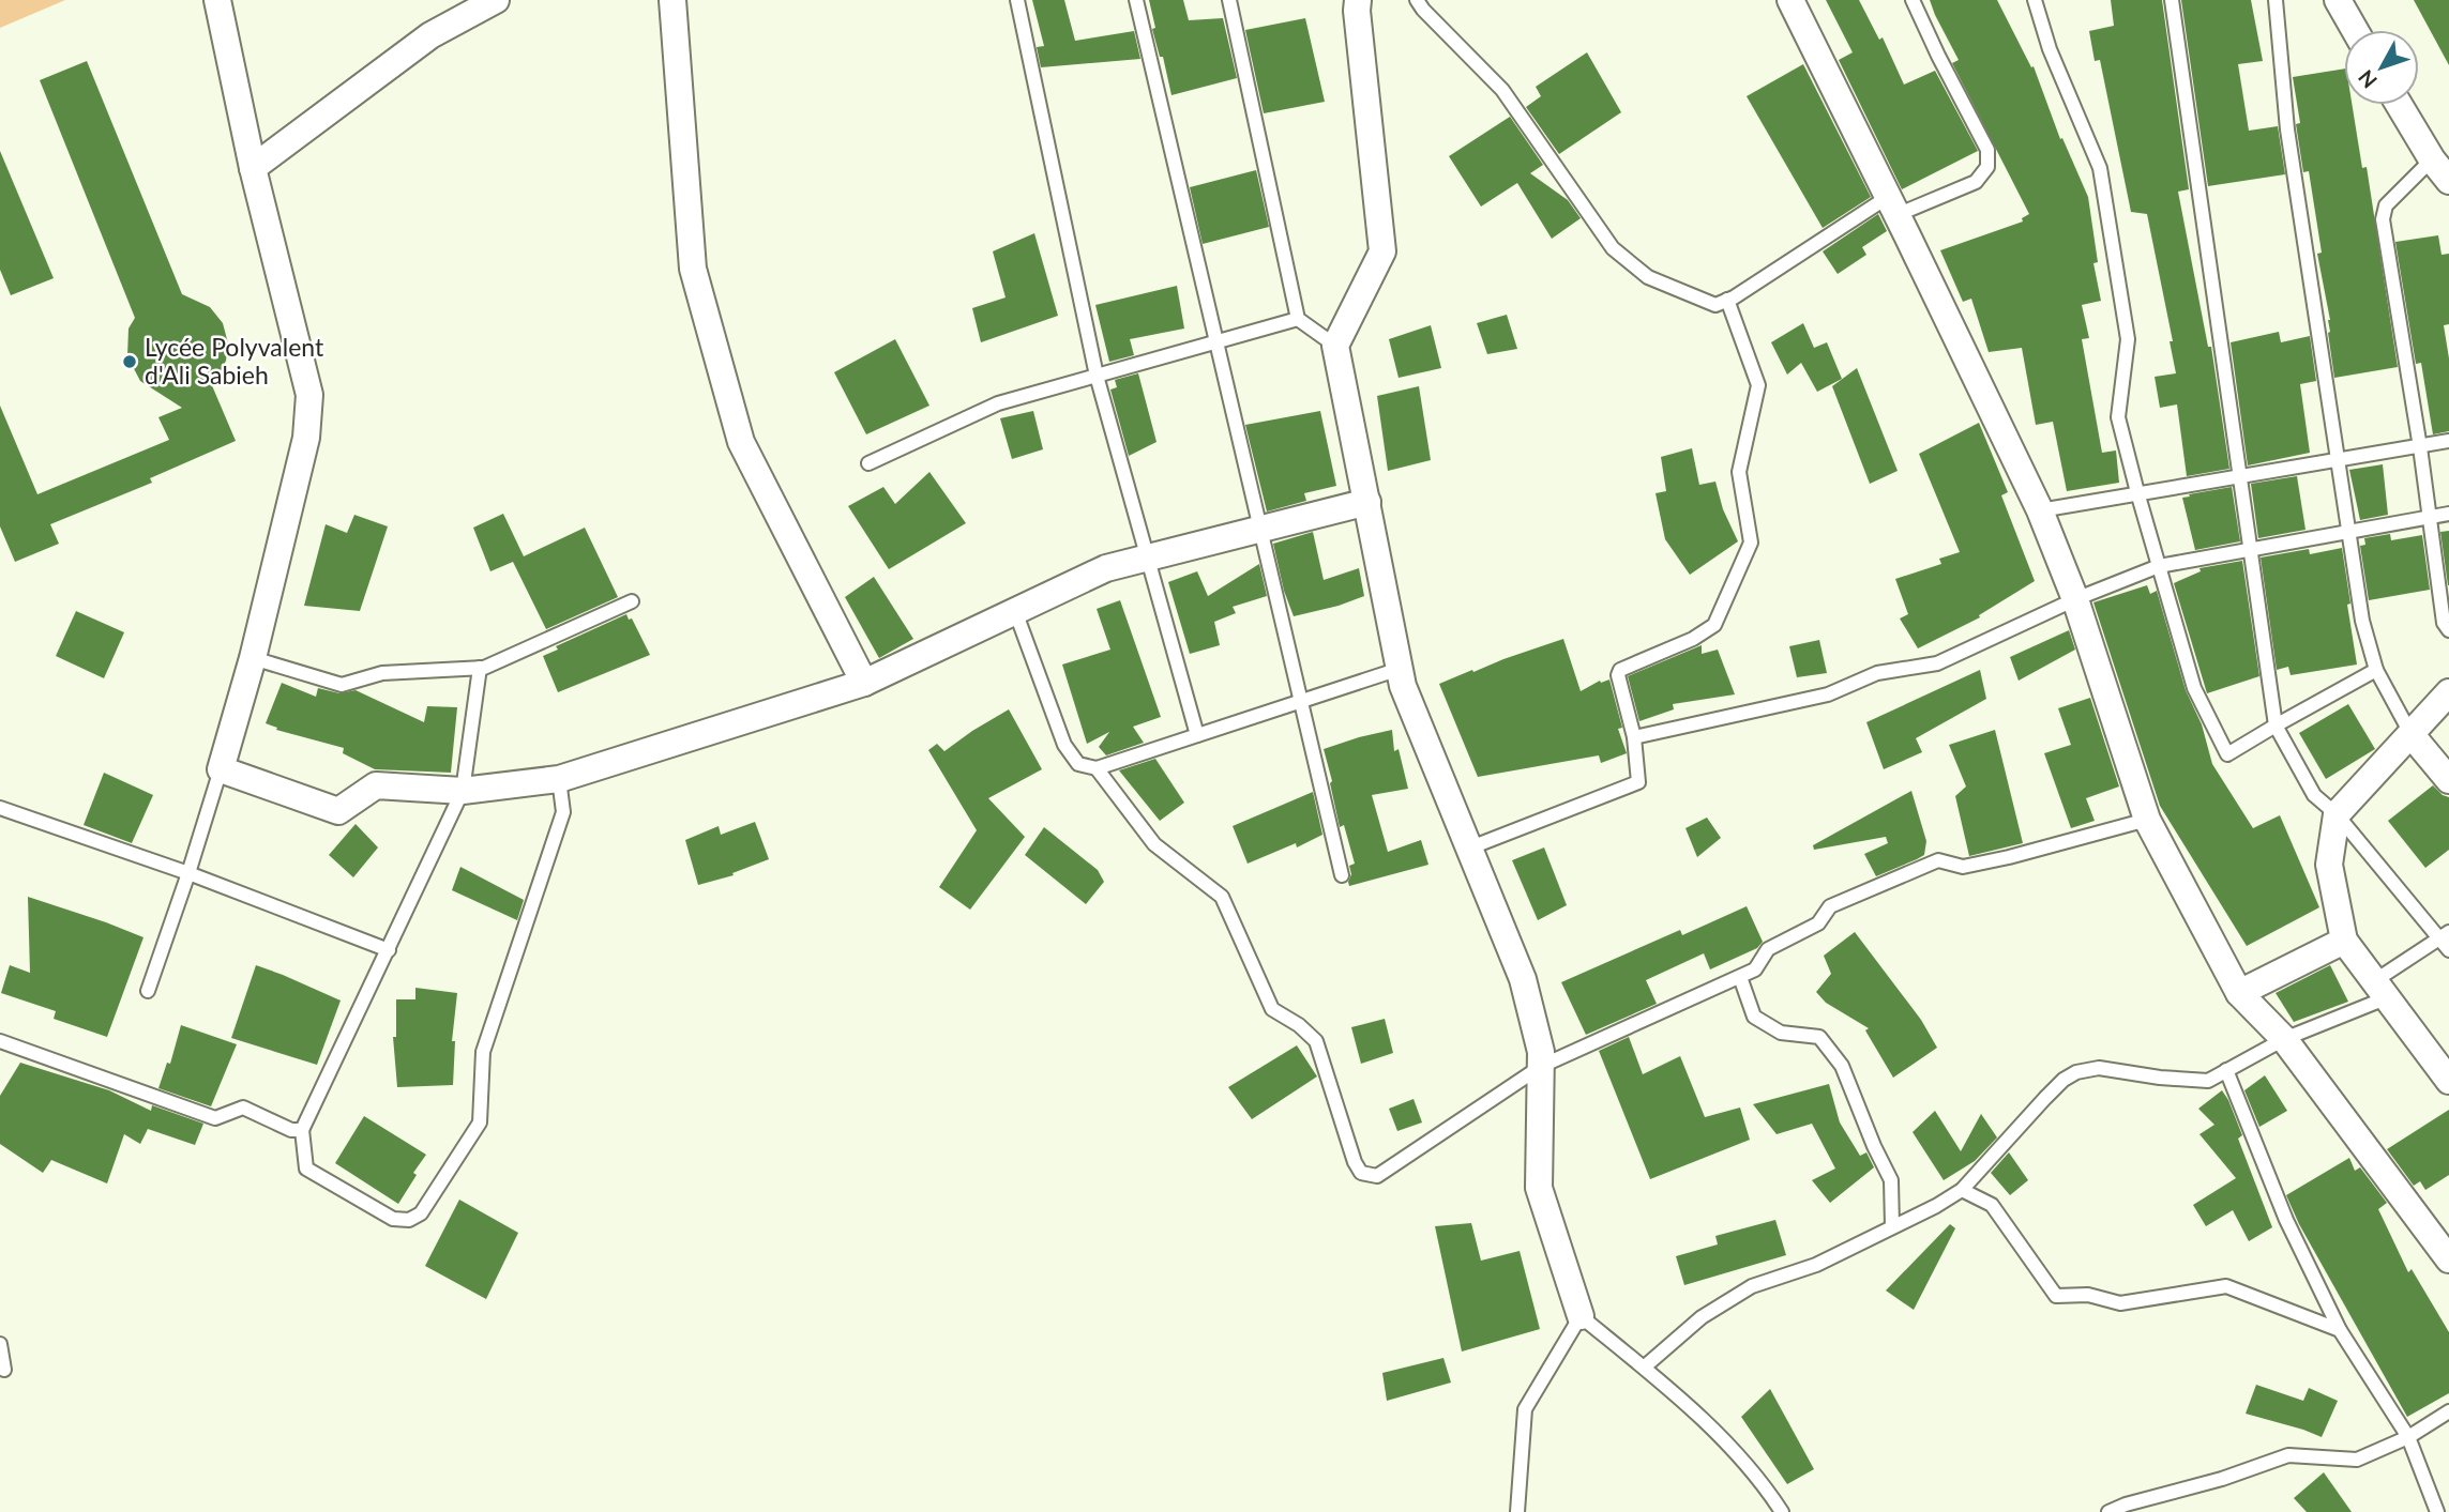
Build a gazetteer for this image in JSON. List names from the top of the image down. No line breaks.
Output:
{"places":["Lycée Polyvalent d'Ali Sabieh"],"north":"bottom left"}
